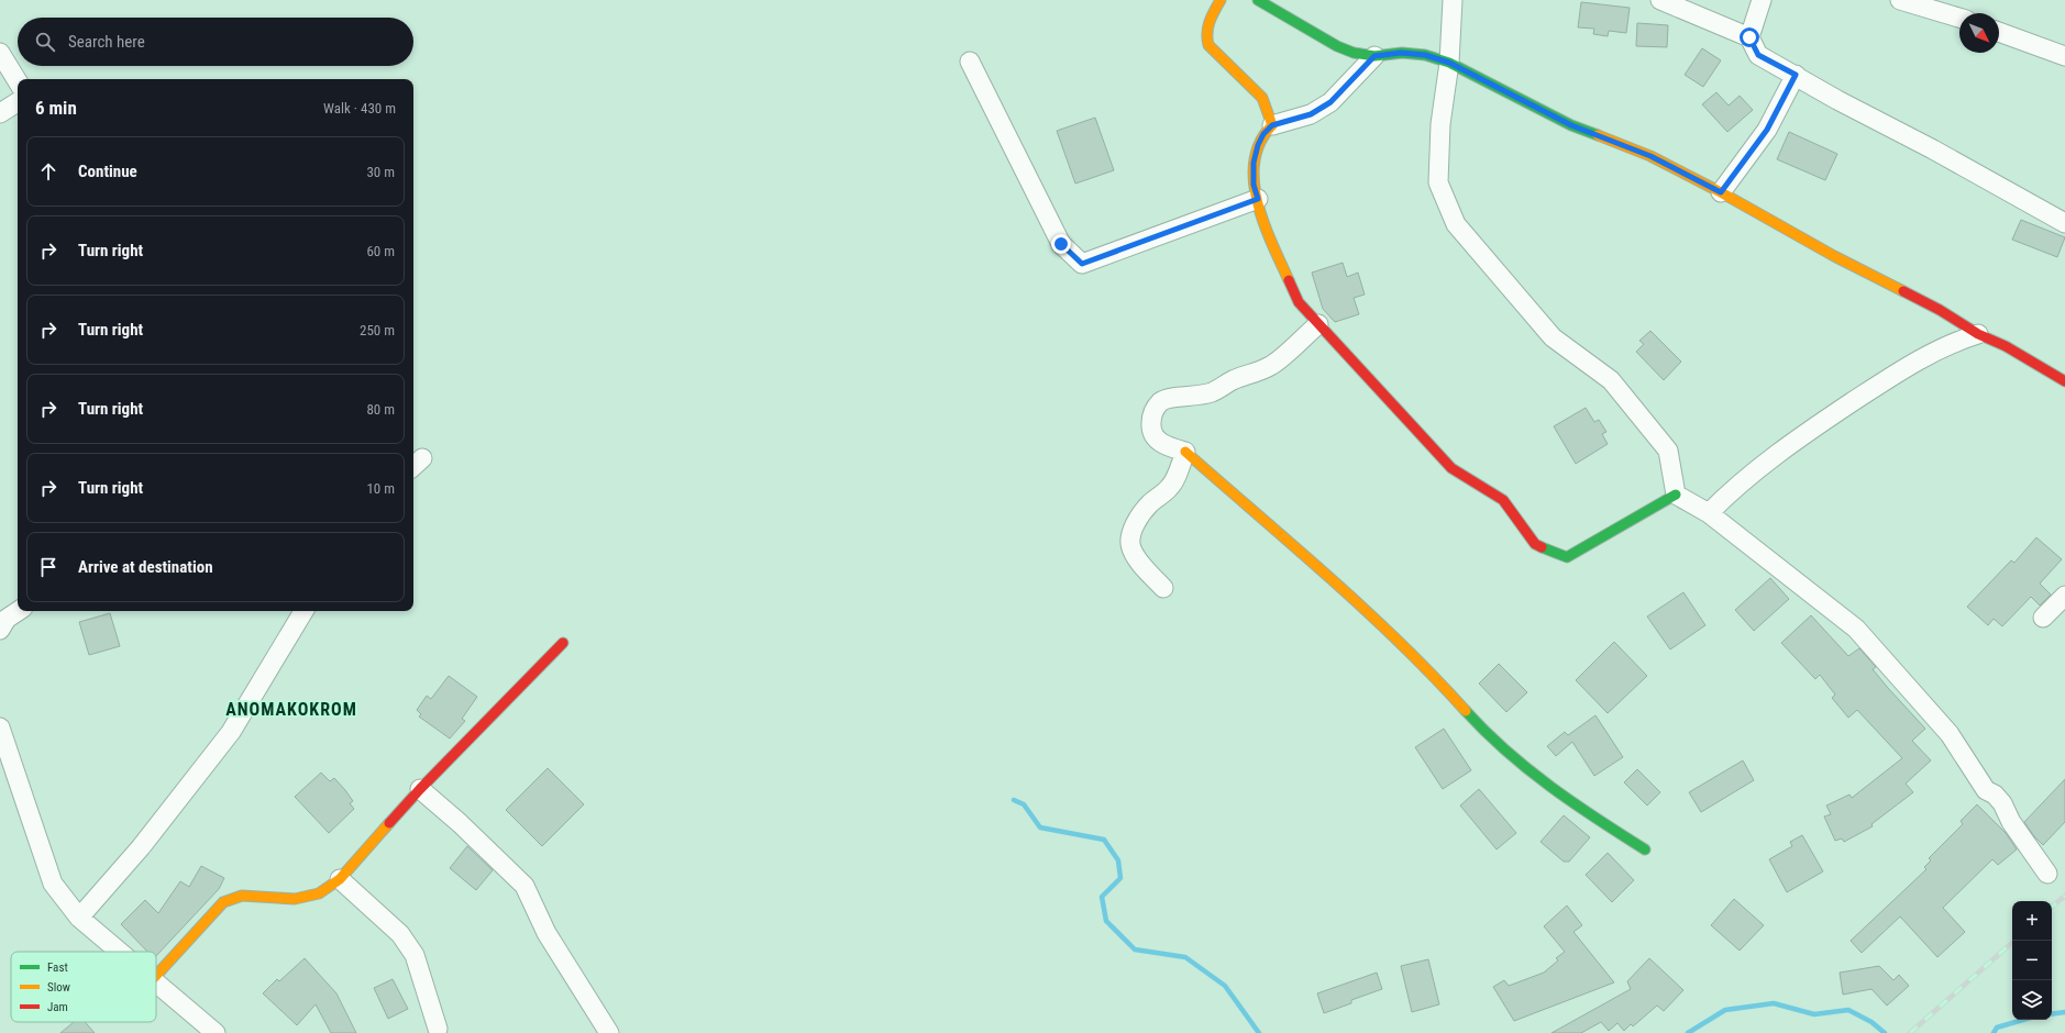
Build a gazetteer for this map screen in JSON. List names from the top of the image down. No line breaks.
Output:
{"districts":["ANOMAKOKROM"],"legend":["Fast","Slow","Jam"],"north":"bottom right","page":{"search":"Search here","heading":["6 min","Walk · 430 m"],"list":[["Continue","30 m"],["Turn right","60 m"],["Turn right","250 m"],["Turn right","80 m"],["Turn right","10 m"],"Arrive at destination"],"map_buttons":["+","−"]}}
